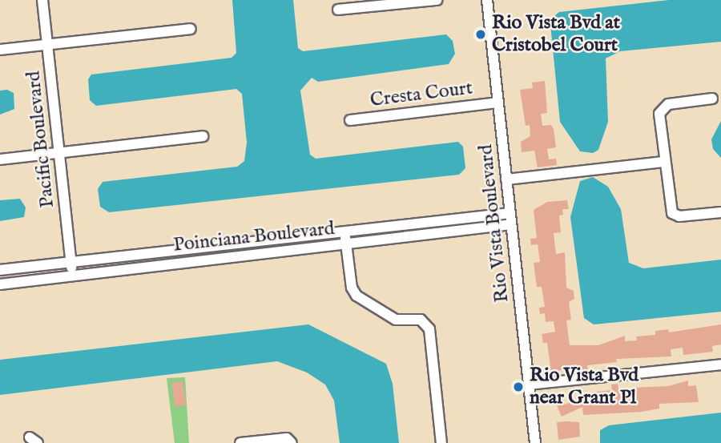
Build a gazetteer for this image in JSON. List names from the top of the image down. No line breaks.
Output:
{"streets":{"street":["Cresta Court","Pacific Boulevard","Rio Vista Boulevard","Poinciana Boulevard"]},"crossings":[["Cresta Court","Rio Vista Boulevard"],["Pacific Boulevard","Poinciana Boulevard"],["Rio Vista Boulevard","Poinciana Boulevard"]],"places":["Rio Vista Bvd at Cristobel Court","Rio Vista Bvd near Grant Pl"]}
